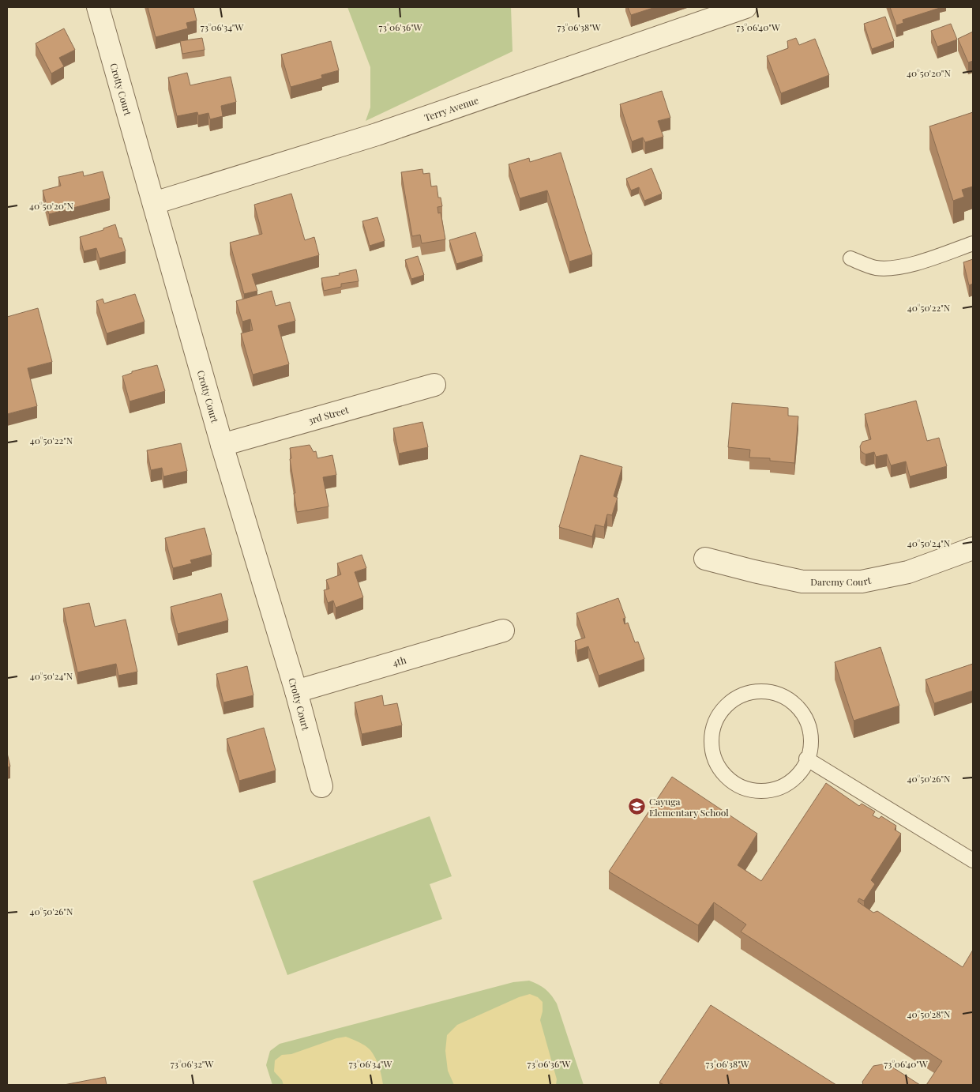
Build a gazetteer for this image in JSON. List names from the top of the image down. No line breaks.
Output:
{"streets":{"street":["Crotty Court","Terry Avenue","3rd Street","Daremy Court","4th"]},"crossings":[["Crotty Court","Terry Avenue"],["Crotty Court","3rd Street"],["Crotty Court","4th"]],"places":{"school or university":["Cayuga Elementary School"]},"coordinates":["73°06'34\"W","73°06'36\"W","73°06'38\"W","73°06'40\"W","40°50'20\"N","40°50'22\"N","40°50'24\"N","40°50'26\"N","40°50'28\"N","73°06'32\"W"]}
